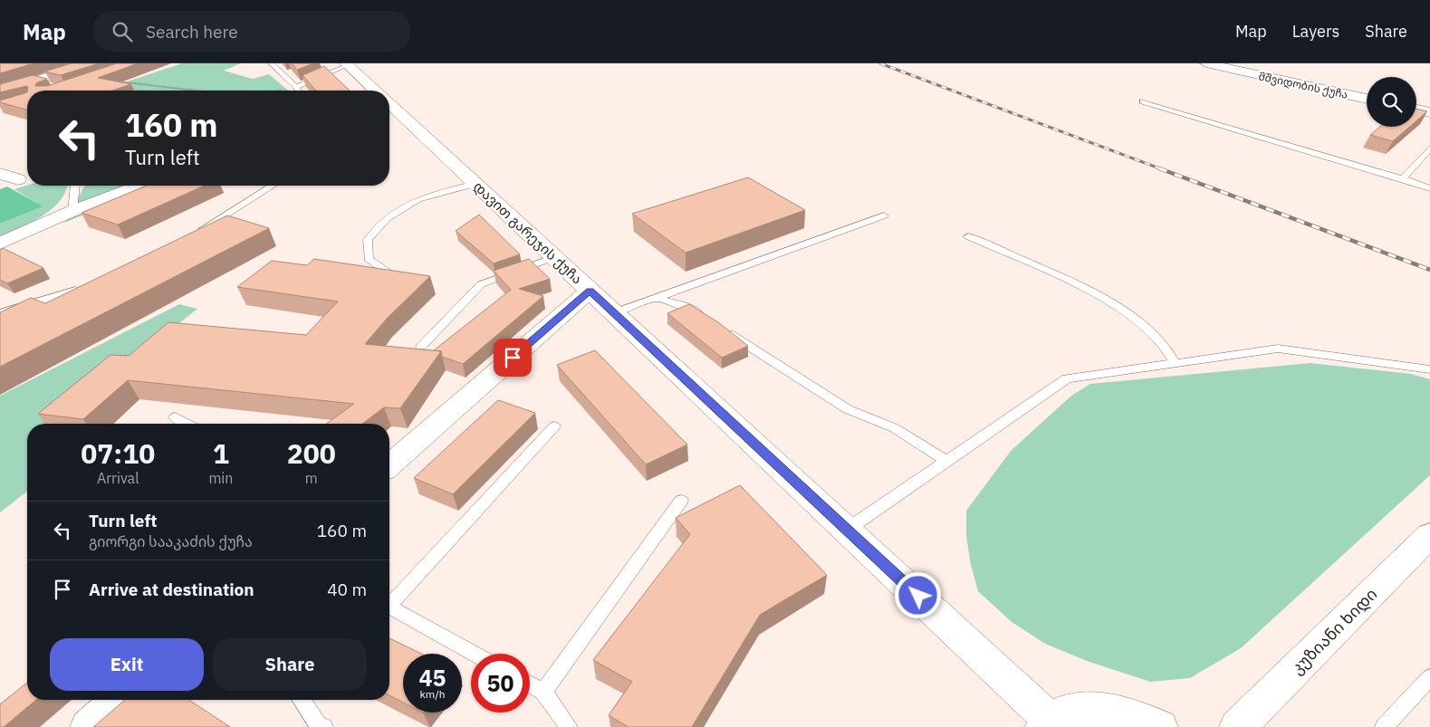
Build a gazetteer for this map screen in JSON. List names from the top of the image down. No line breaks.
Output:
{"streets":{"main road":["მშვიდობის ქუჩა","დავით გარეჯის ქუჩა","კუზიანი ხიდი"]},"page":{"header":"Map","search":"Search here","nav":["Map","Layers","Share"],"turn":["160 m","Turn left"],"eta":["07:10","Arrival","1","min","200","m"],"list":[{"name":"Turn left","note":"გიორგი სააკაძის ქუჩა","value":"160 m"},{"name":"Arrive at destination","value":"40 m"}],"buttons":["Exit","Share"],"speed":"45 km/h","limit":"50"}}
